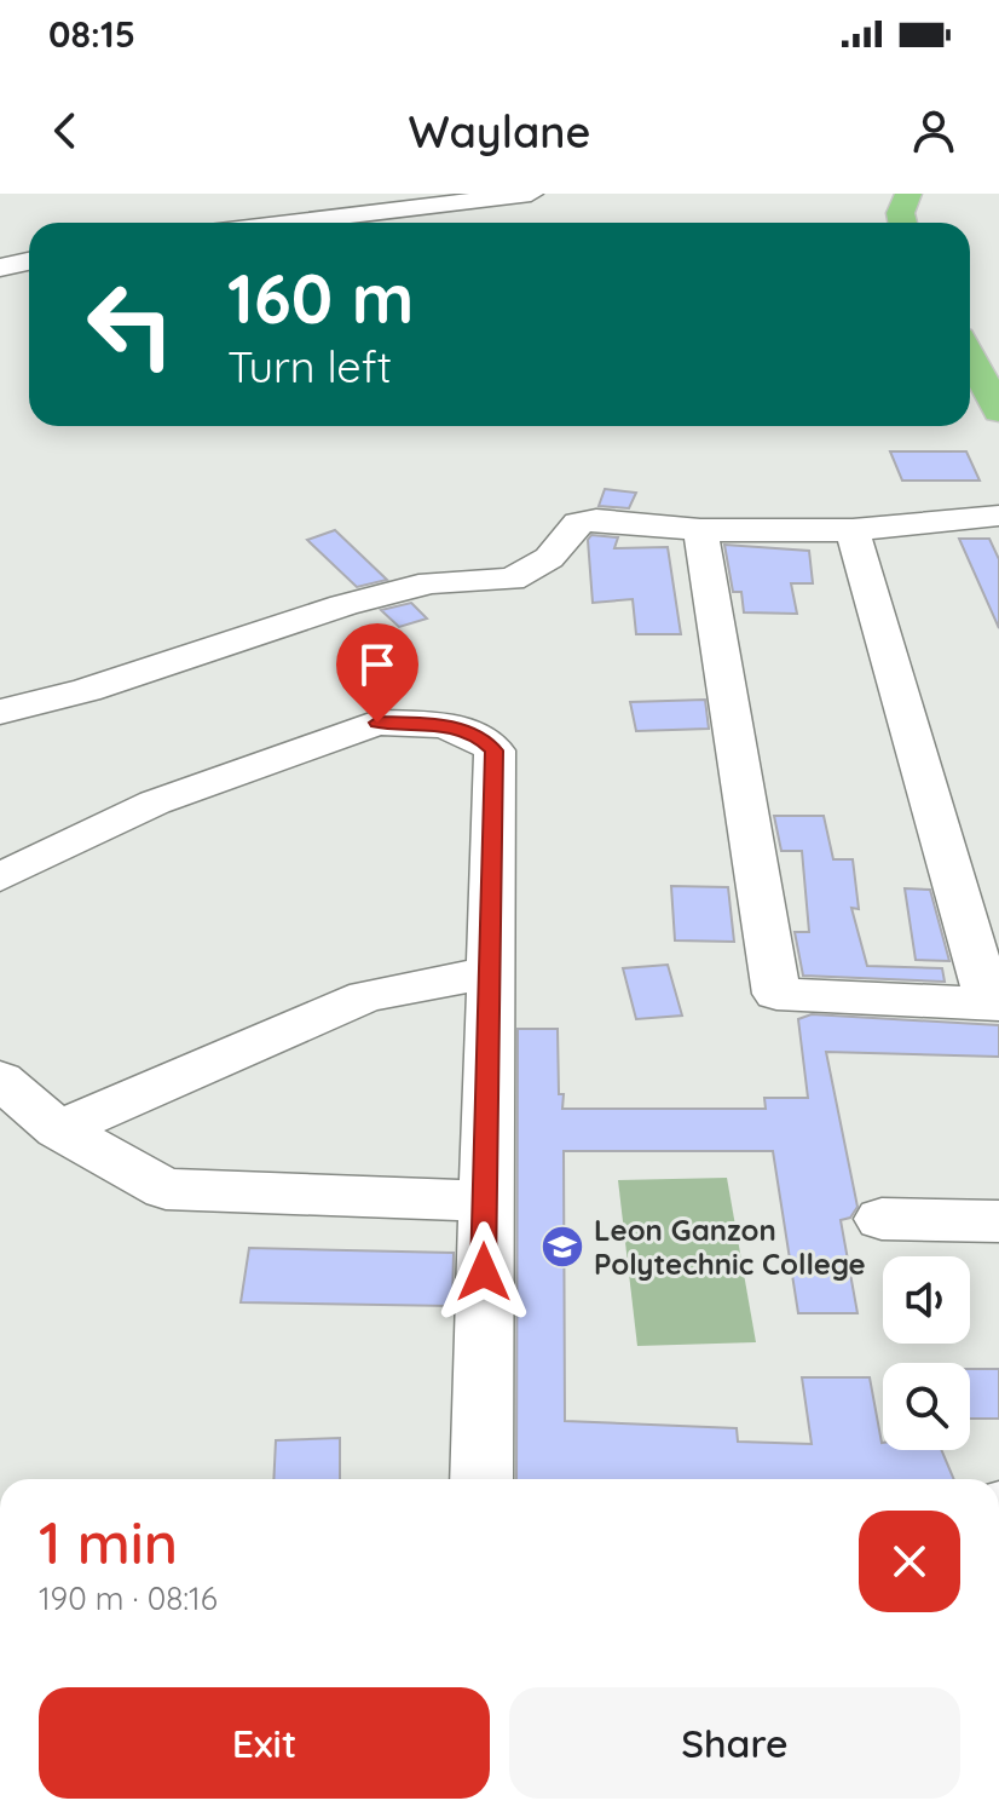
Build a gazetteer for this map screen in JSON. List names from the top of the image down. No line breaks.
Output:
{"places":{"school or university":["Leon Ganzon Polytechnic College"]},"page":{"status":"08:15","header":"Waylane","turn":["160 m","Turn left"],"heading":["1 min","190 m · 08:16"],"buttons":["Exit","Share"]}}
